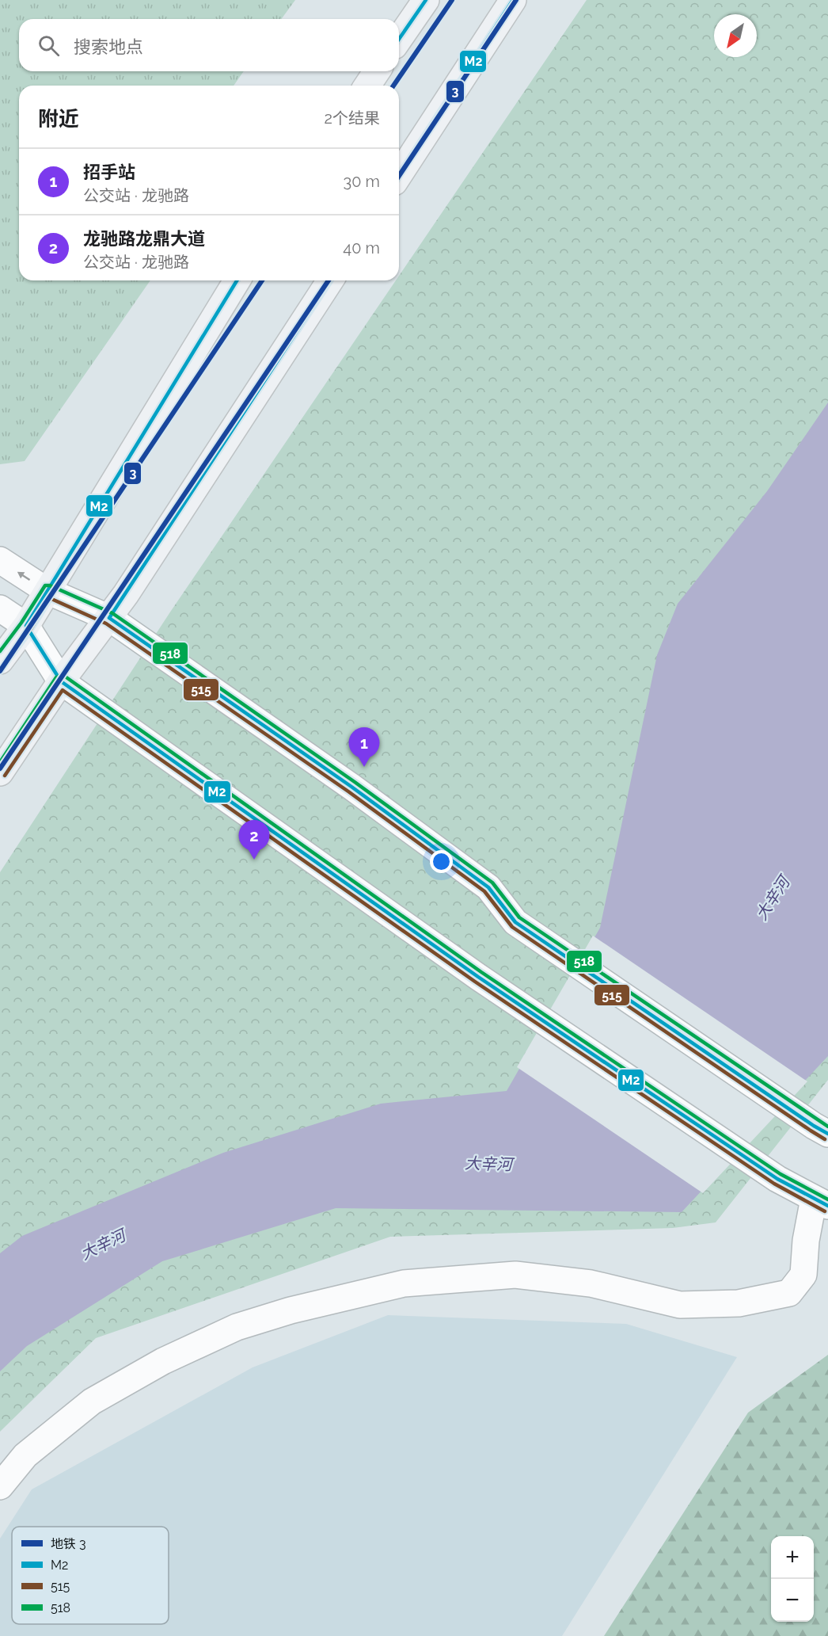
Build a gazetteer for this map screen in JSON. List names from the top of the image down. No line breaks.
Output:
{"water":["大辛河"],"lines":["metro line 3","transit line M2","transit line 518","transit line 515"],"legend":["地铁 3","M2","515","518"],"north":"bottom left","page":{"search":"搜索地点","heading":["附近","2个结果"],"list":[{"mark":"1","name":"招手站","note":"公交站 · 龙驰路","value":"30 m"},{"mark":"2","name":"龙驰路龙鼎大道","note":"公交站 · 龙驰路","value":"40 m"}],"pins":["1","2"],"map_buttons":["+","−"]}}
